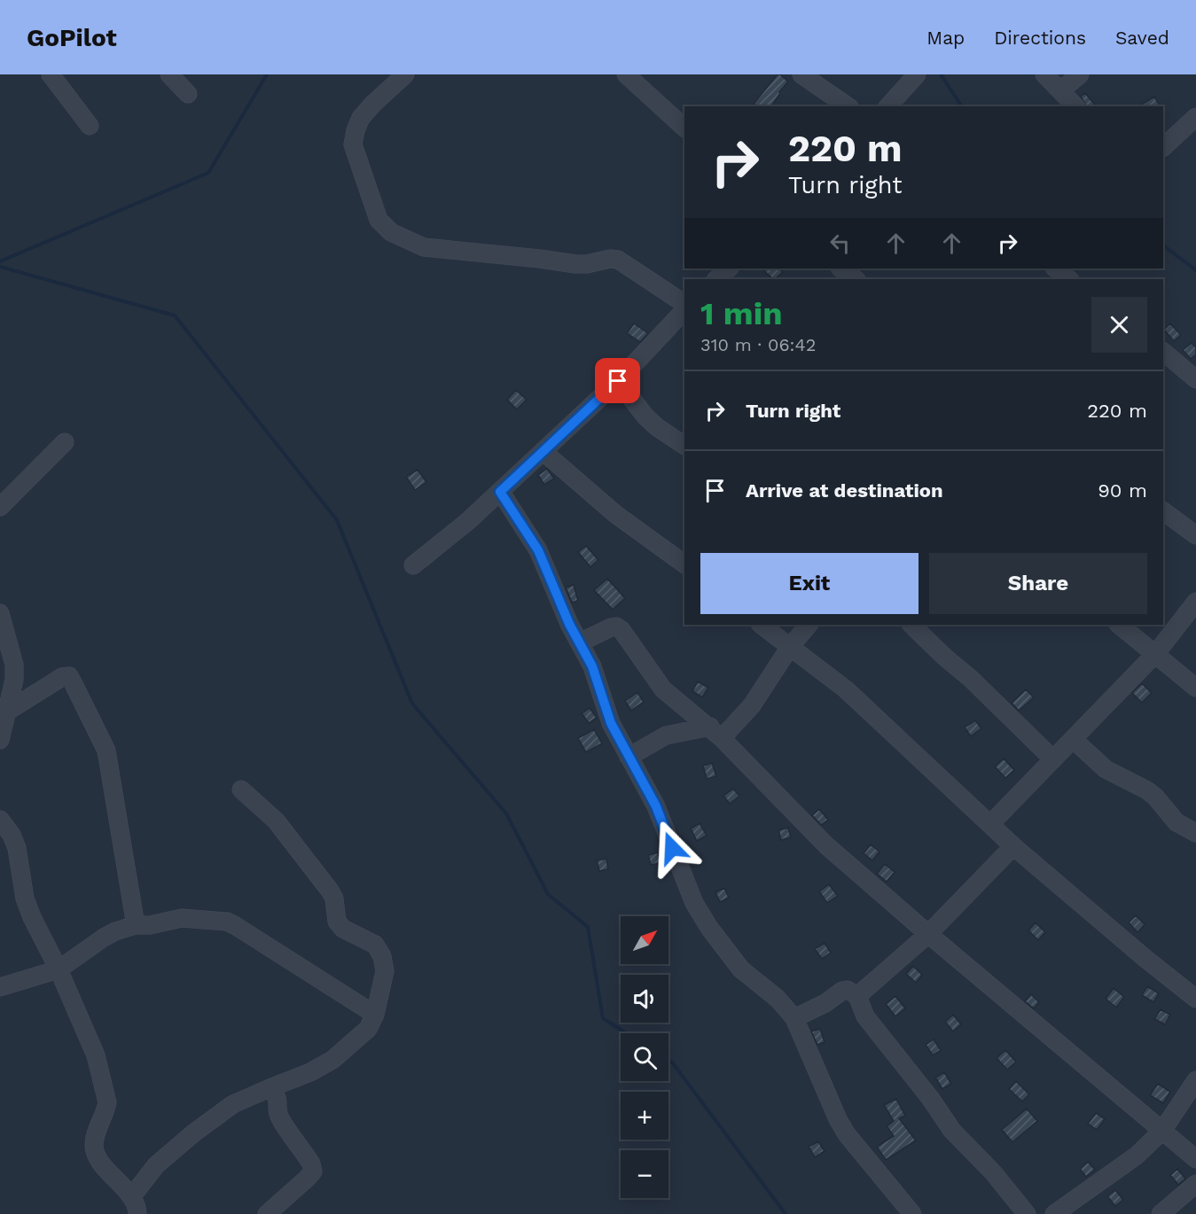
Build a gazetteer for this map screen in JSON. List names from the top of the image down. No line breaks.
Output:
{"north":"top right","page":{"header":"GoPilot","nav":["Map","Directions","Saved"],"turn":["220 m","Turn right"],"heading":["1 min","310 m · 06:42"],"list":[{"name":"Turn right","value":"220 m"},{"name":"Arrive at destination","value":"90 m"}],"buttons":["Exit","Share"],"map_buttons":["+","−"]}}
